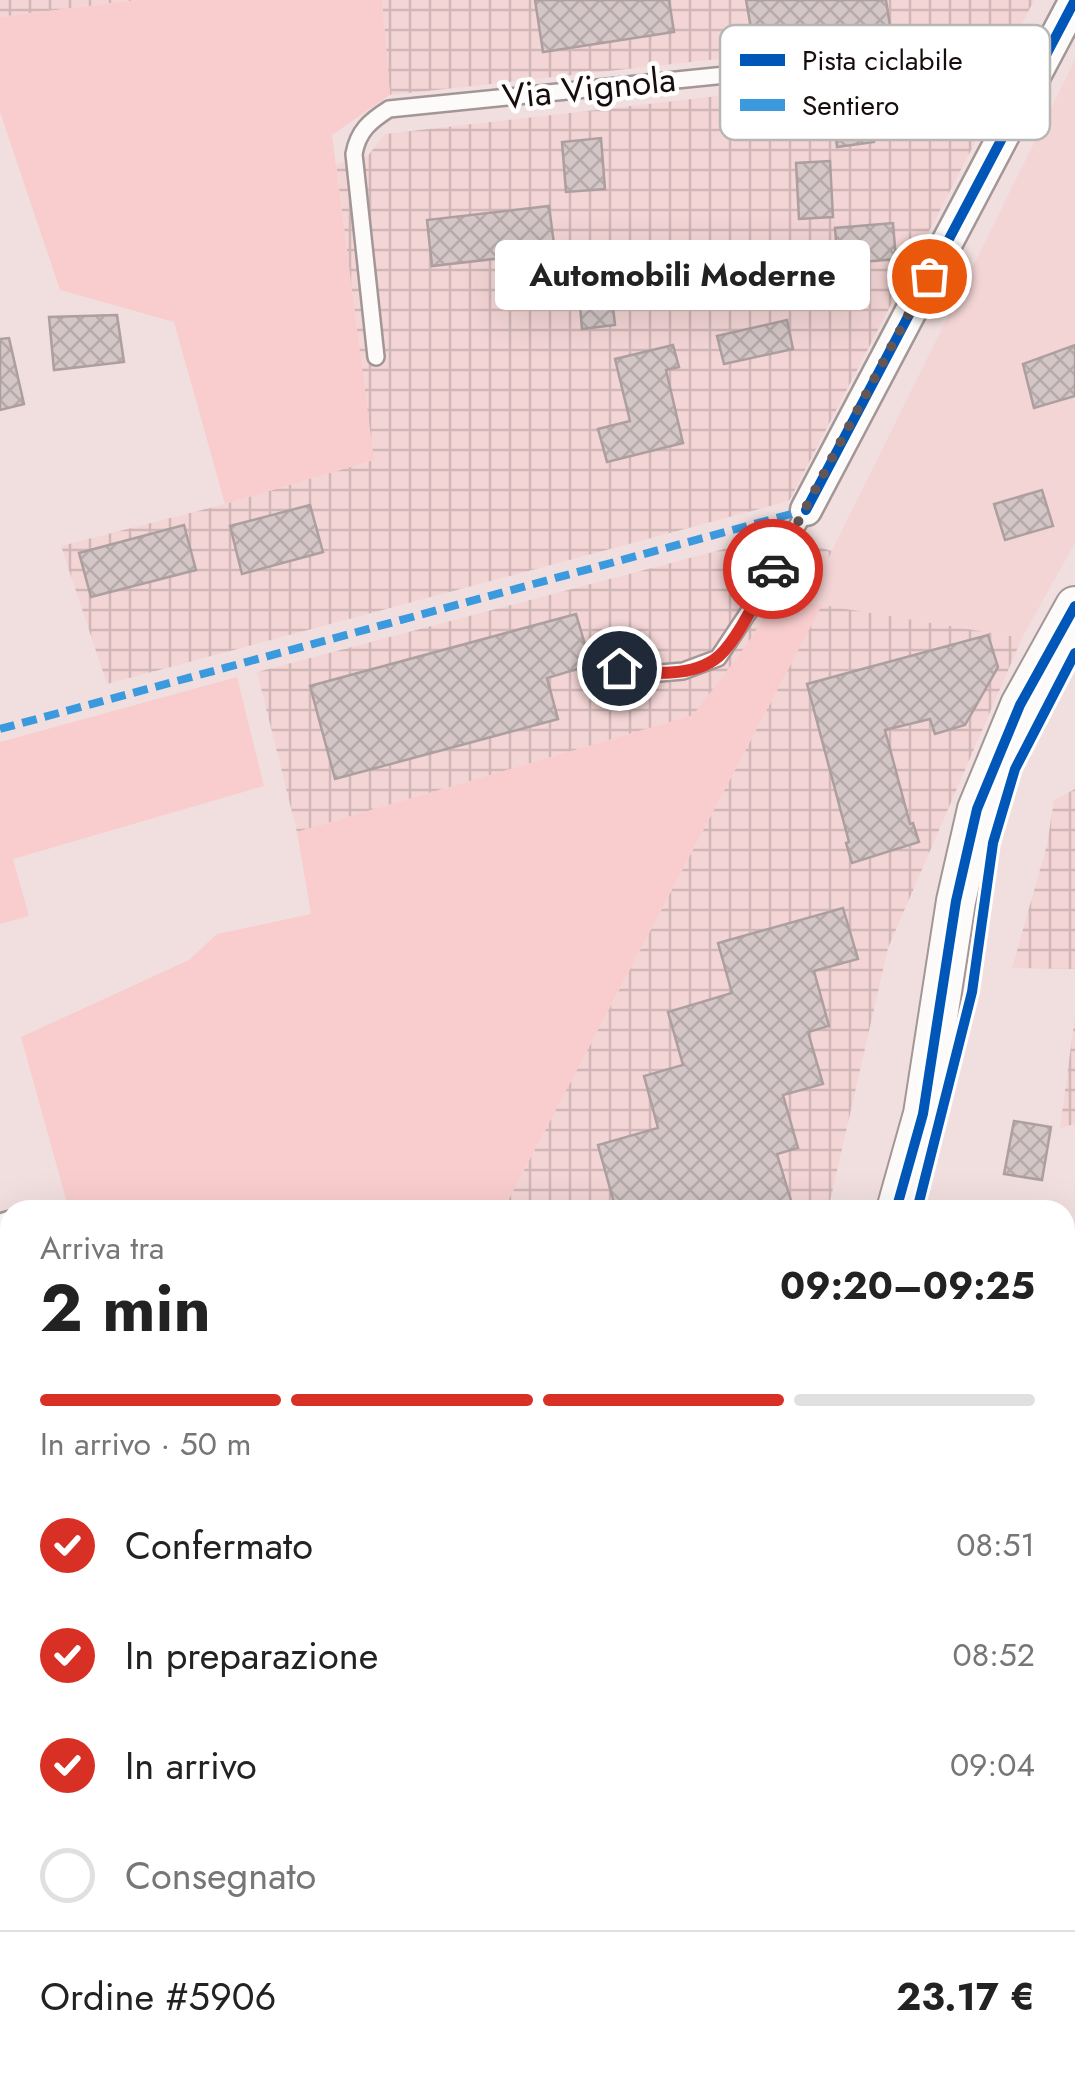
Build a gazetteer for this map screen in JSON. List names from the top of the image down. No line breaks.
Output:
{"streets":{"lane":["Via Vignola"]},"places":["Automobili Moderne"],"legend":["Pista ciclabile","Sentiero"],"page":{"bubble":"Automobili Moderne","heading":["2 min","Arriva tra","09:20–09:25"],"panel":["Ordine #5906","23.17 €"],"bar":"In arrivo · 50 m","list":[["Confermato","08:51"],["In preparazione","08:52"],["In arrivo","09:04"],"Consegnato"]}}
